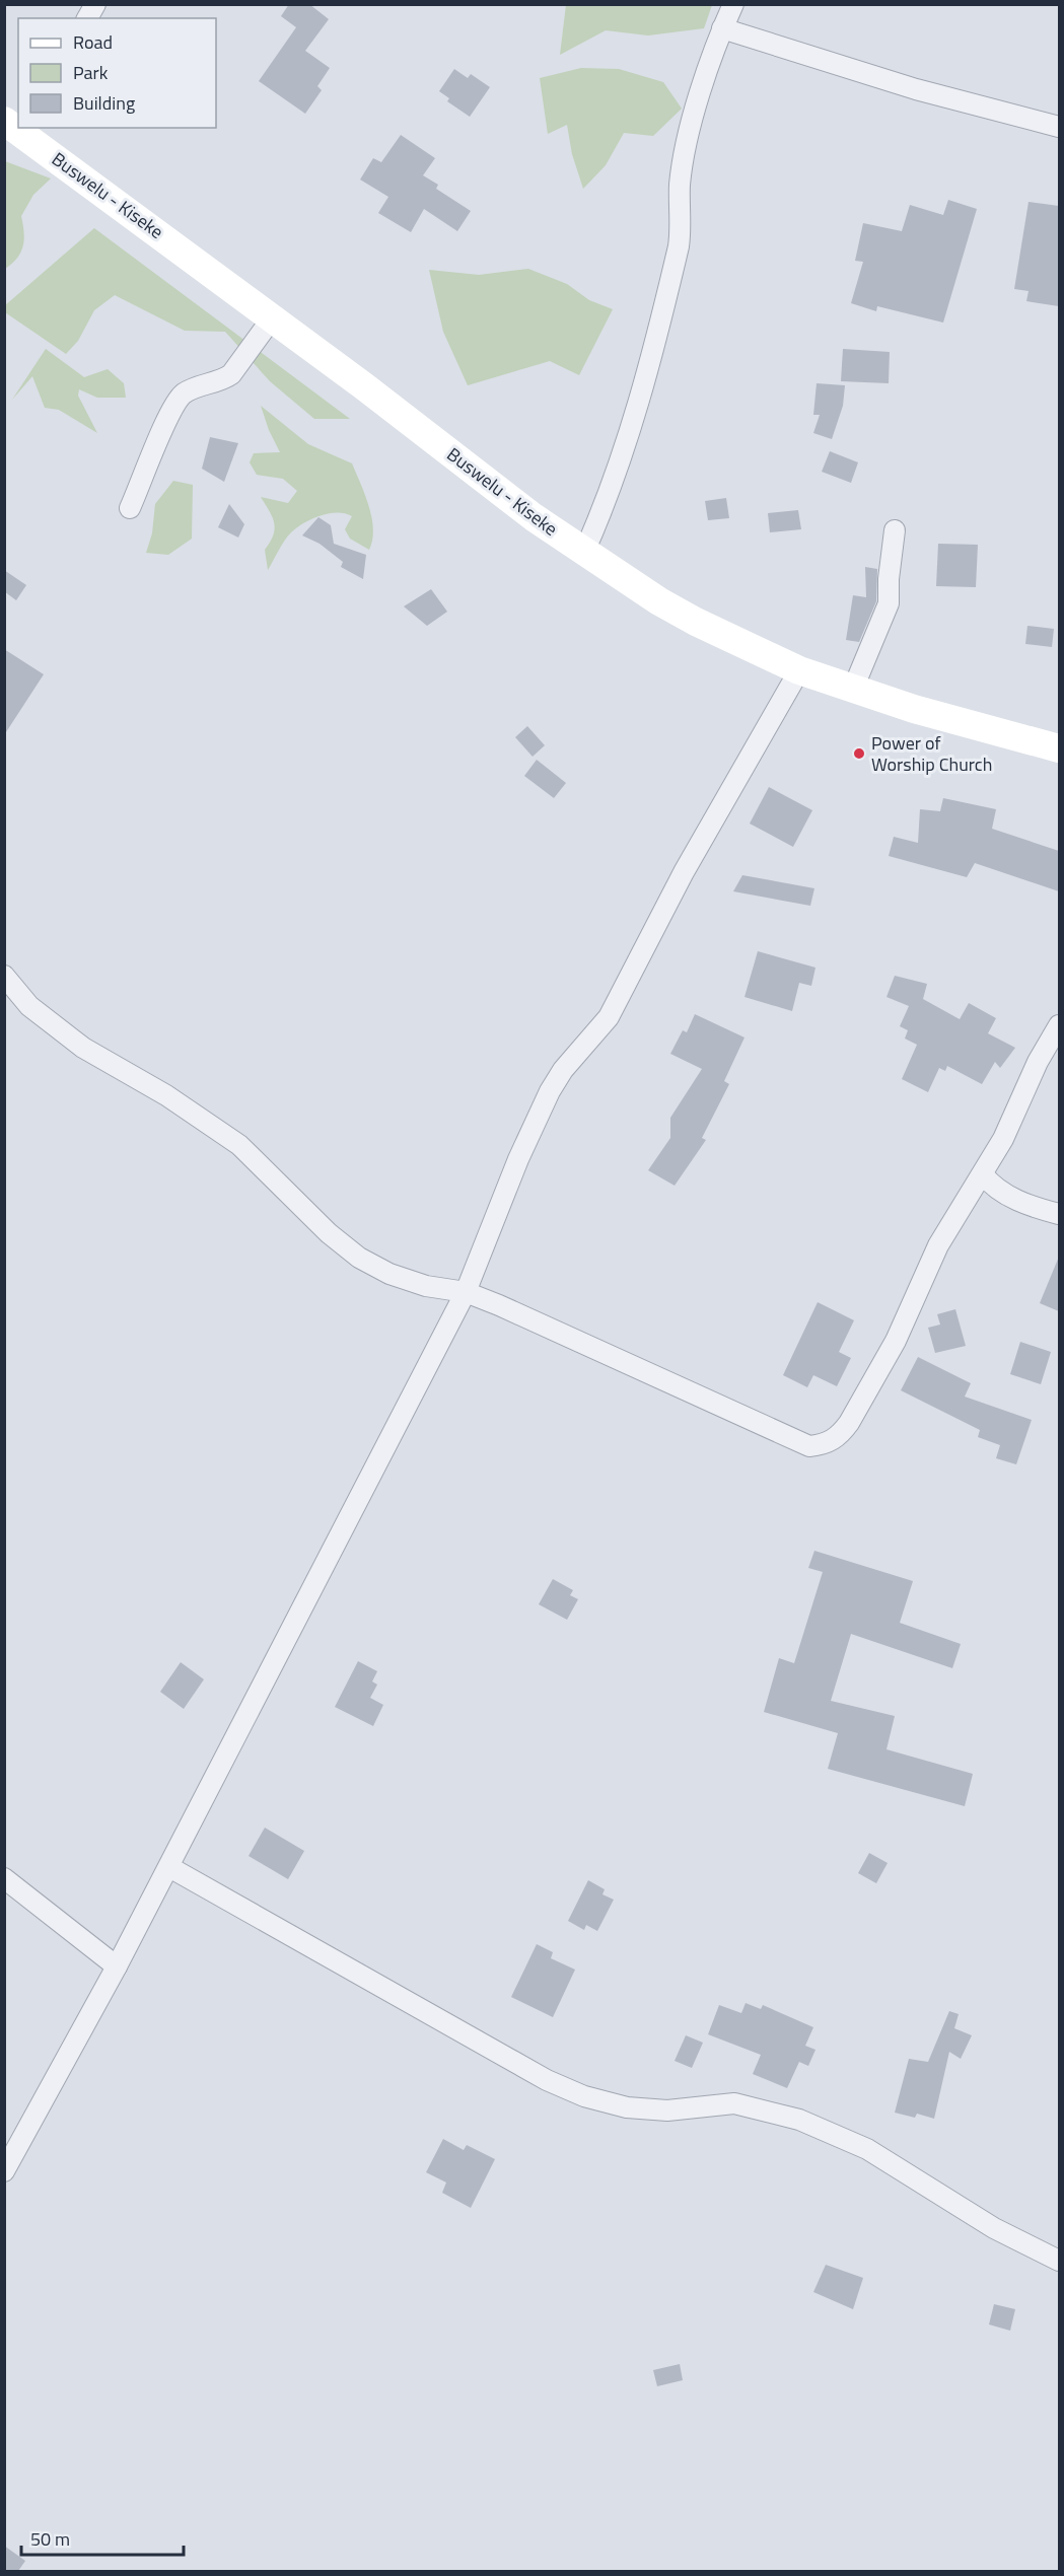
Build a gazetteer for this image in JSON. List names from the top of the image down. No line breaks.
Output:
{"streets":{"main road":["Buswelu - Kiseke"]},"places":["Power of Worship Church"],"legend":["Road","Park","Building"],"scale_bar":"50 m"}
